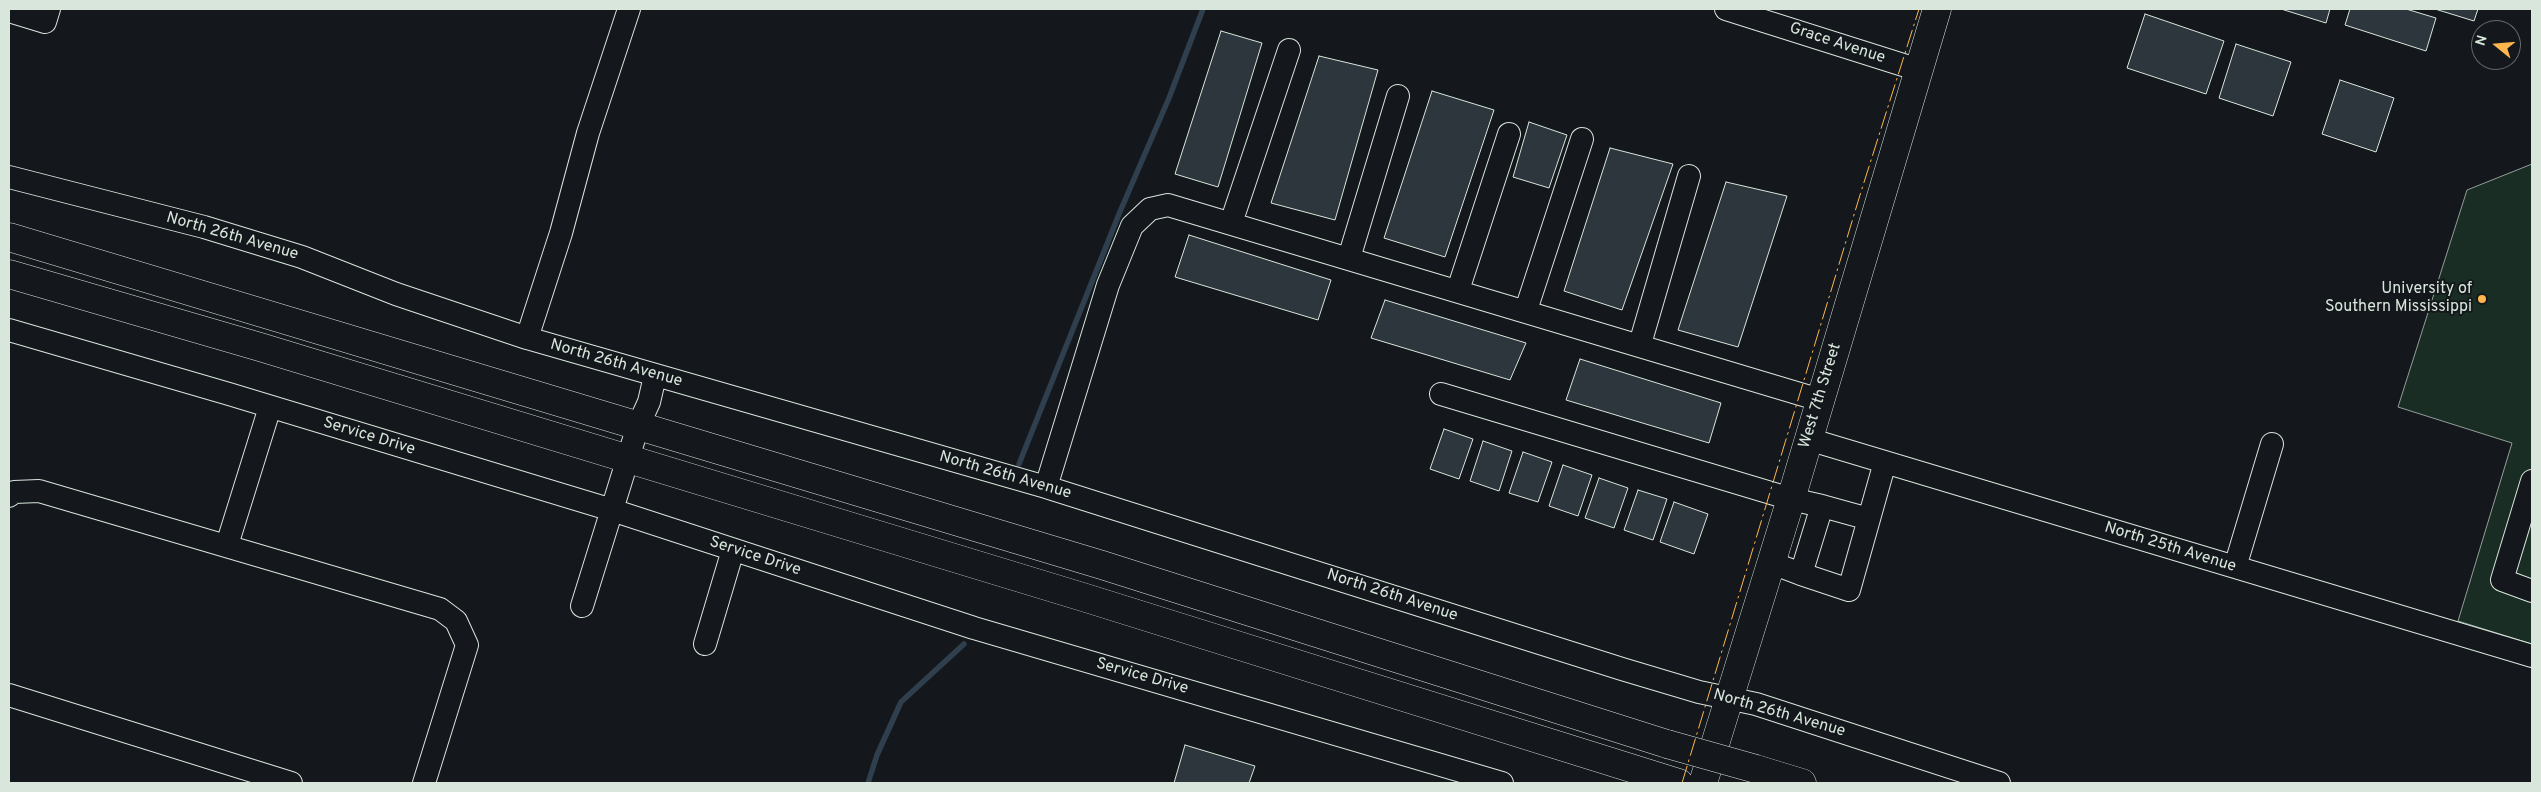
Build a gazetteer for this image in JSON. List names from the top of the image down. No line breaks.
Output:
{"streets":{"main road":["West 7th Street"],"street":["Grace Avenue","North 26th Avenue","Service Drive","North 25th Avenue"]},"crossings":[["Grace Avenue","West 7th Street"],["North 26th Avenue","West 7th Street"],["West 7th Street","North 25th Avenue"]],"places":["University of Southern Mississippi"],"north":"left"}
